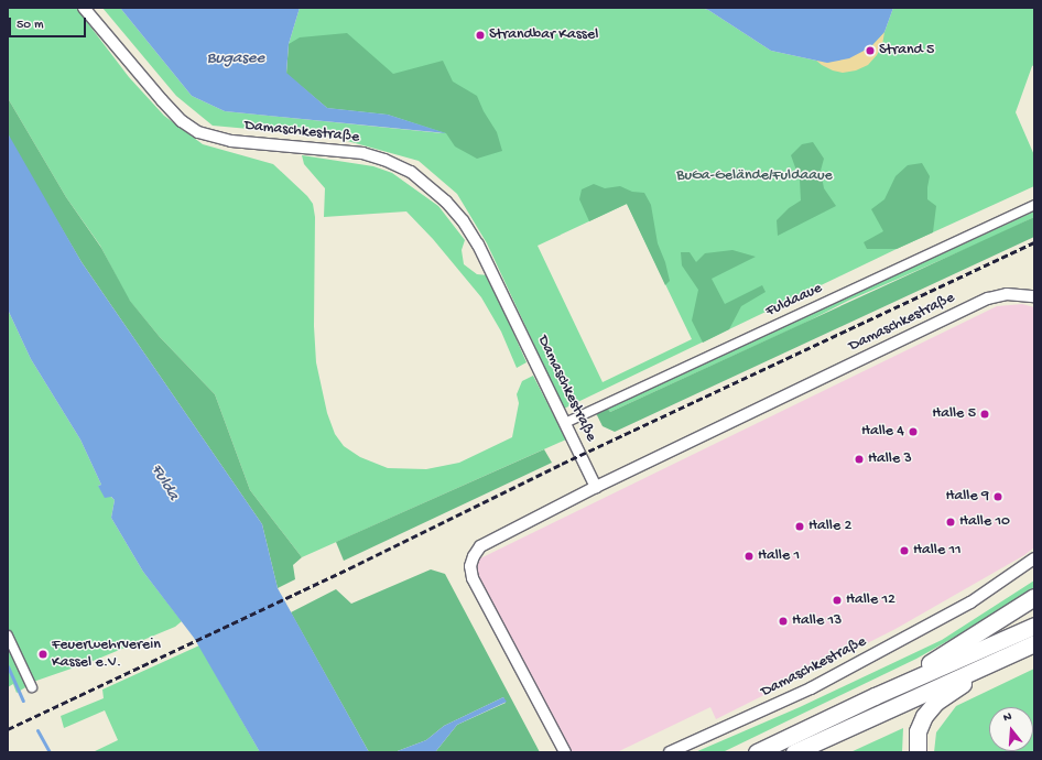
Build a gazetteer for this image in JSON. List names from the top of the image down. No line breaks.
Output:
{"streets":{"street":["Damaschkestraße","Fuldaaue"]},"crossings":[["Damaschkestraße","Fuldaaue"]],"water":["Bugasee","Fulda"],"parks":["BuGa-Gelände/Fuldaaue"],"places":["Strandbar Kassel","Strand 5","Halle 5","Halle 4","Halle 3","Halle 9","Halle 10","Halle 2","Halle 11","Halle 1","Halle 12","Halle 13","Feuerwehrverein Kassel e.V."],"scale_bar":"50 m","north":"top"}
